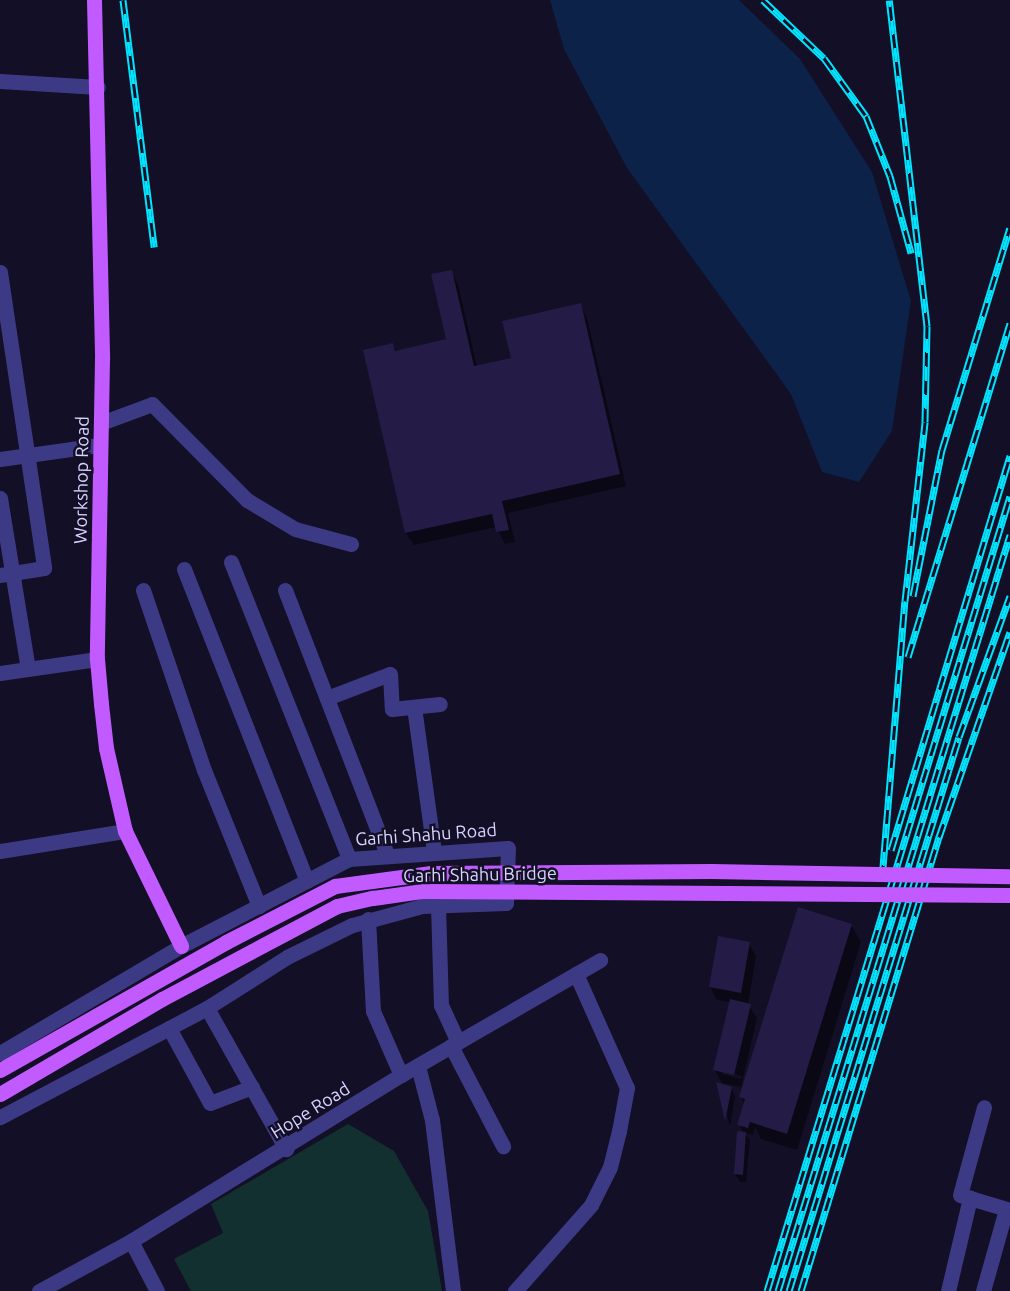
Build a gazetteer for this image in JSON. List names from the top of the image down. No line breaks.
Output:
{"streets":{"main road":["Workshop Road","Garhi Shahu Bridge"],"street":["Garhi Shahu Road","Hope Road"]},"crossings":[["Workshop Road","Garhi Shahu Road"]]}
